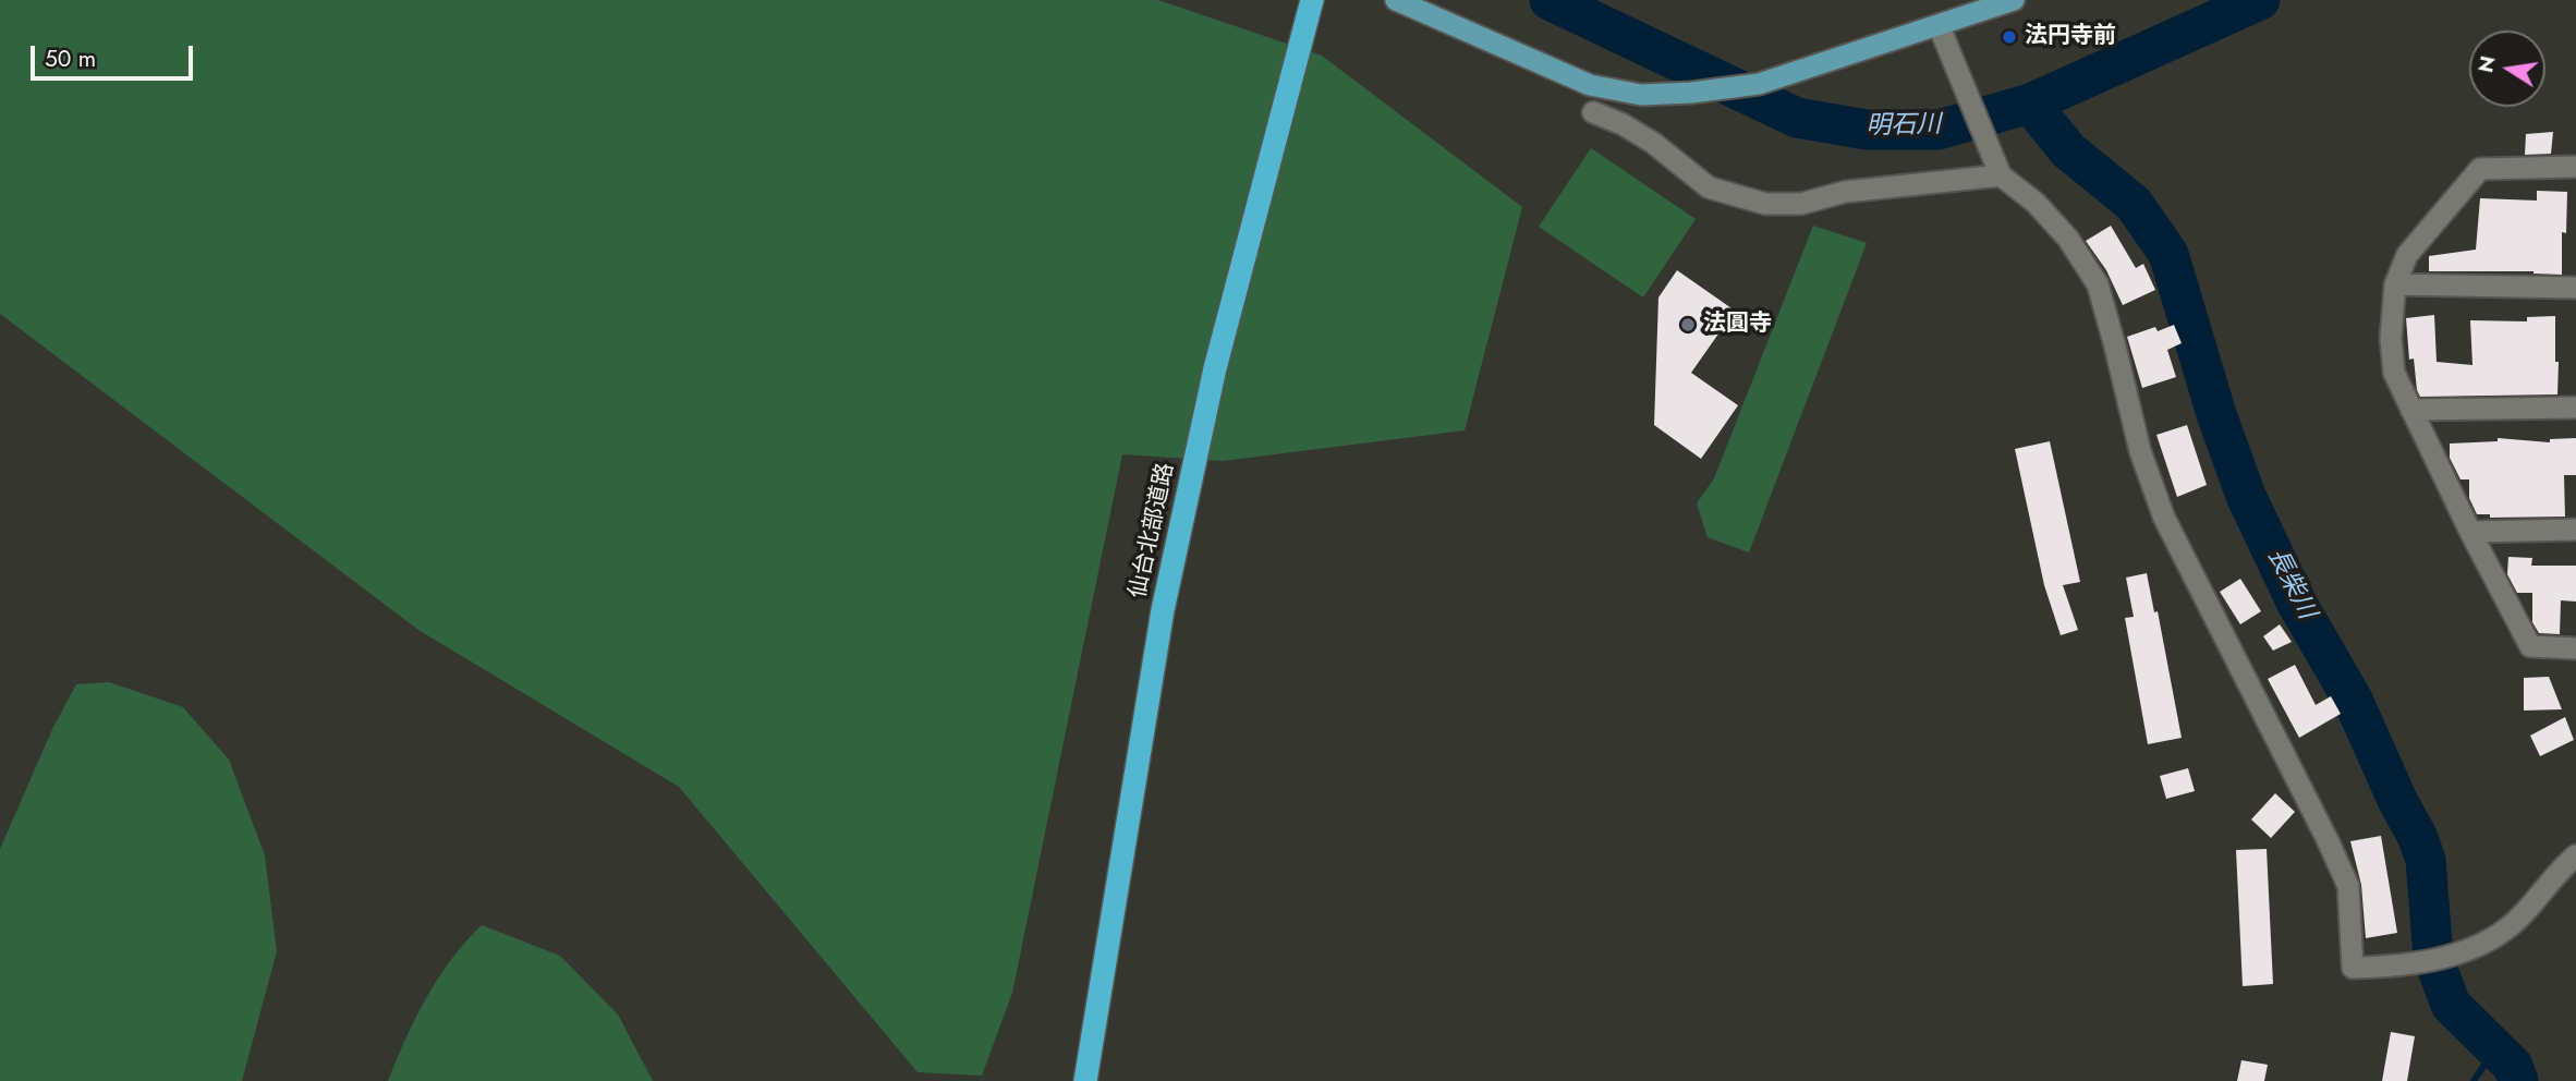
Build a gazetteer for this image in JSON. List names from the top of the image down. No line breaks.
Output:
{"streets":{"highway":["仙台北部道路"]},"water":["明石川","長柴川"],"places":["法円寺前","法圓寺"],"scale_bar":"50 m","north":"left"}
